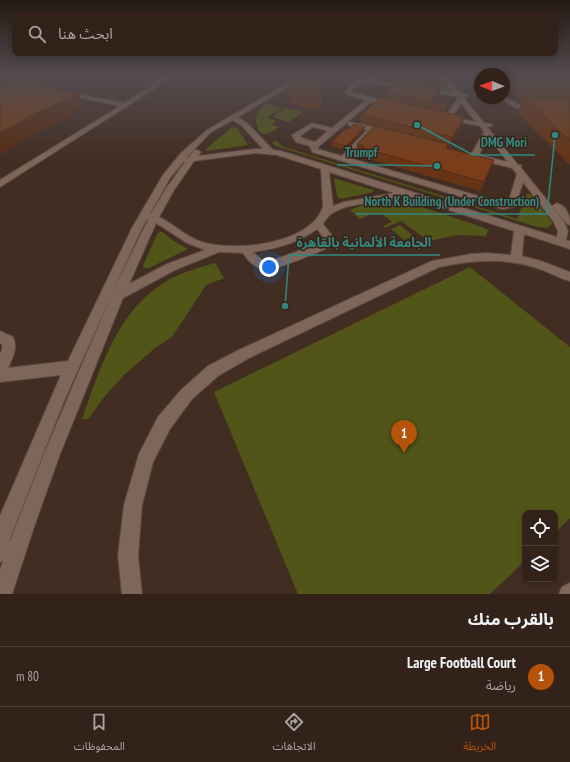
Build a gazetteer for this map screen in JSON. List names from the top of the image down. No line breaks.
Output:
{"places":["DMG Mori","North K Building (Under Construction)","Trumpf","الجامعة الألمانية بالقاهرة"],"north":"left","page":{"search":"ابحث هنا","pins":"1","heading":"بالقرب منك","list":[{"mark":"1","name":"Large Football Court","note":"رياضة","value":"80 m"}],"nav":["الخريطة","الاتجاهات","المحفوظات"]}}
